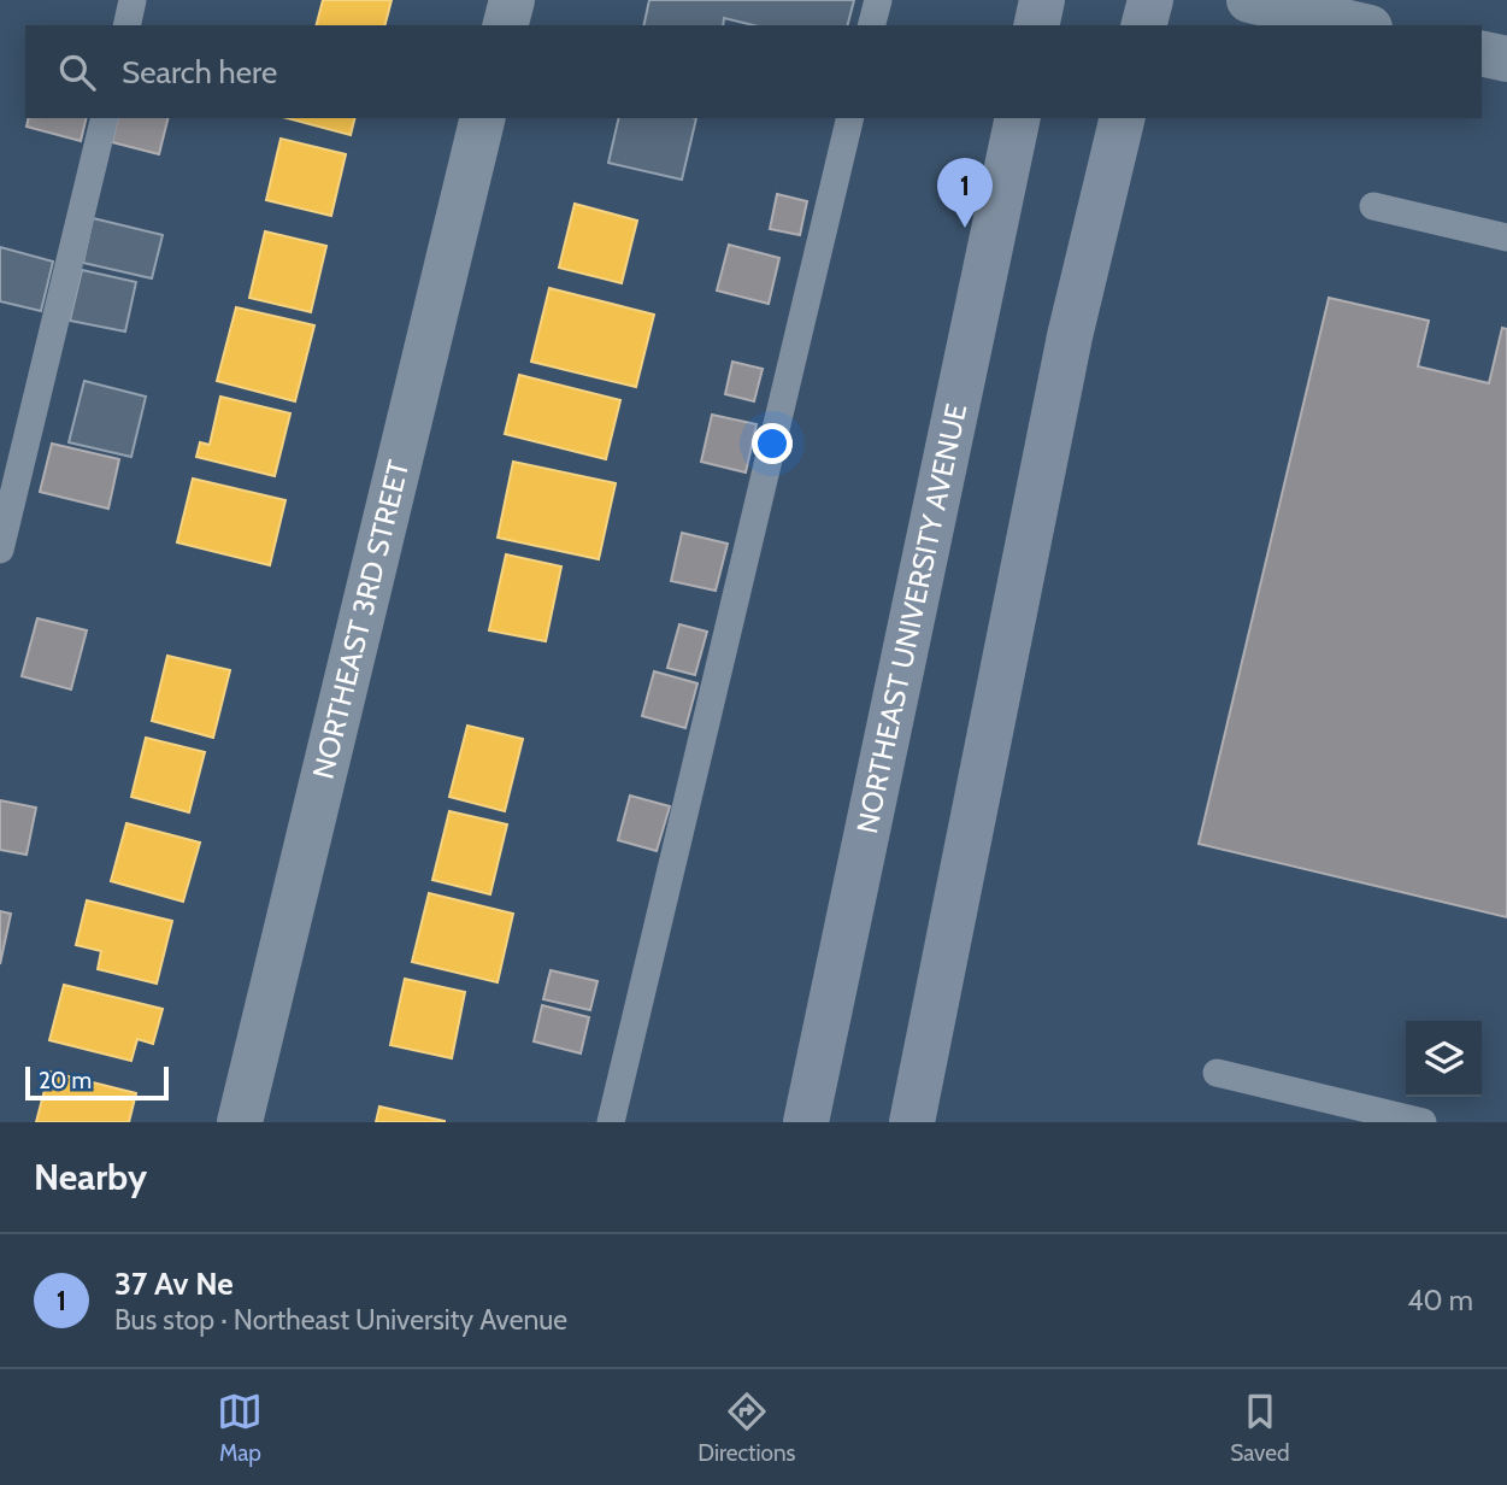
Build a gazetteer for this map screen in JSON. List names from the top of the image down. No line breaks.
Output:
{"streets":{"main road":["NORTHEAST UNIVERSITY AVENUE"],"street":["NORTHEAST 3RD STREET"]},"scale_bar":"20 m","page":{"search":"Search here","pins":"1","scale":"20 m","heading":"Nearby","list":[{"mark":"1","name":"37 Av Ne","note":"Bus stop · Northeast University Avenue","value":"40 m"}],"nav":["Map","Directions","Saved"]}}
